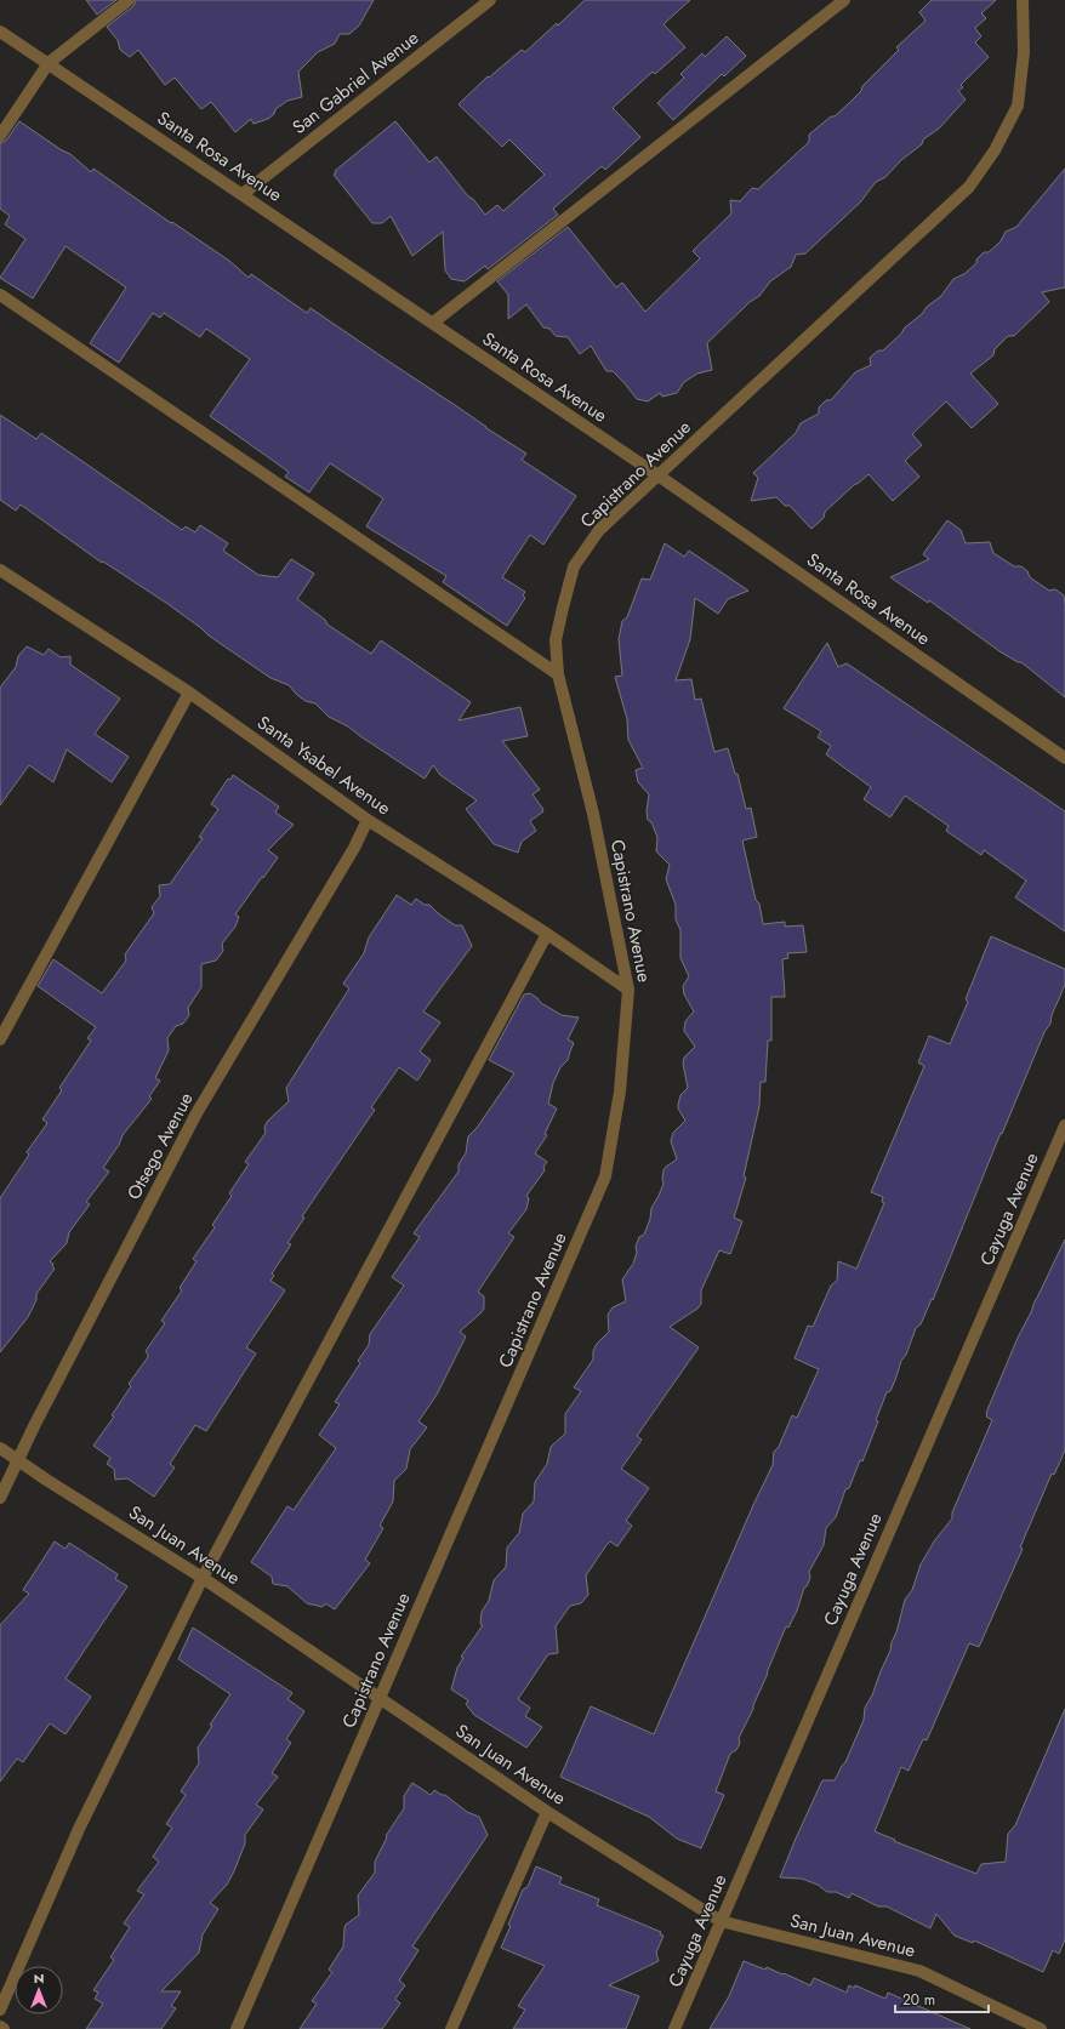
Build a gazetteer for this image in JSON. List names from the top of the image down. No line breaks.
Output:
{"streets":{"street":["San Gabriel Avenue","Santa Rosa Avenue","Capistrano Avenue","Santa Ysabel Avenue","Otsego Avenue","Cayuga Avenue","San Juan Avenue"]},"crossings":[["San Gabriel Avenue","Santa Rosa Avenue"],["Santa Rosa Avenue","Capistrano Avenue"],["Capistrano Avenue","Santa Ysabel Avenue"],["Capistrano Avenue","San Juan Avenue"],["Santa Ysabel Avenue","Otsego Avenue"],["Otsego Avenue","San Juan Avenue"],["Cayuga Avenue","San Juan Avenue"]],"scale_bar":"20 m","north":"top"}
